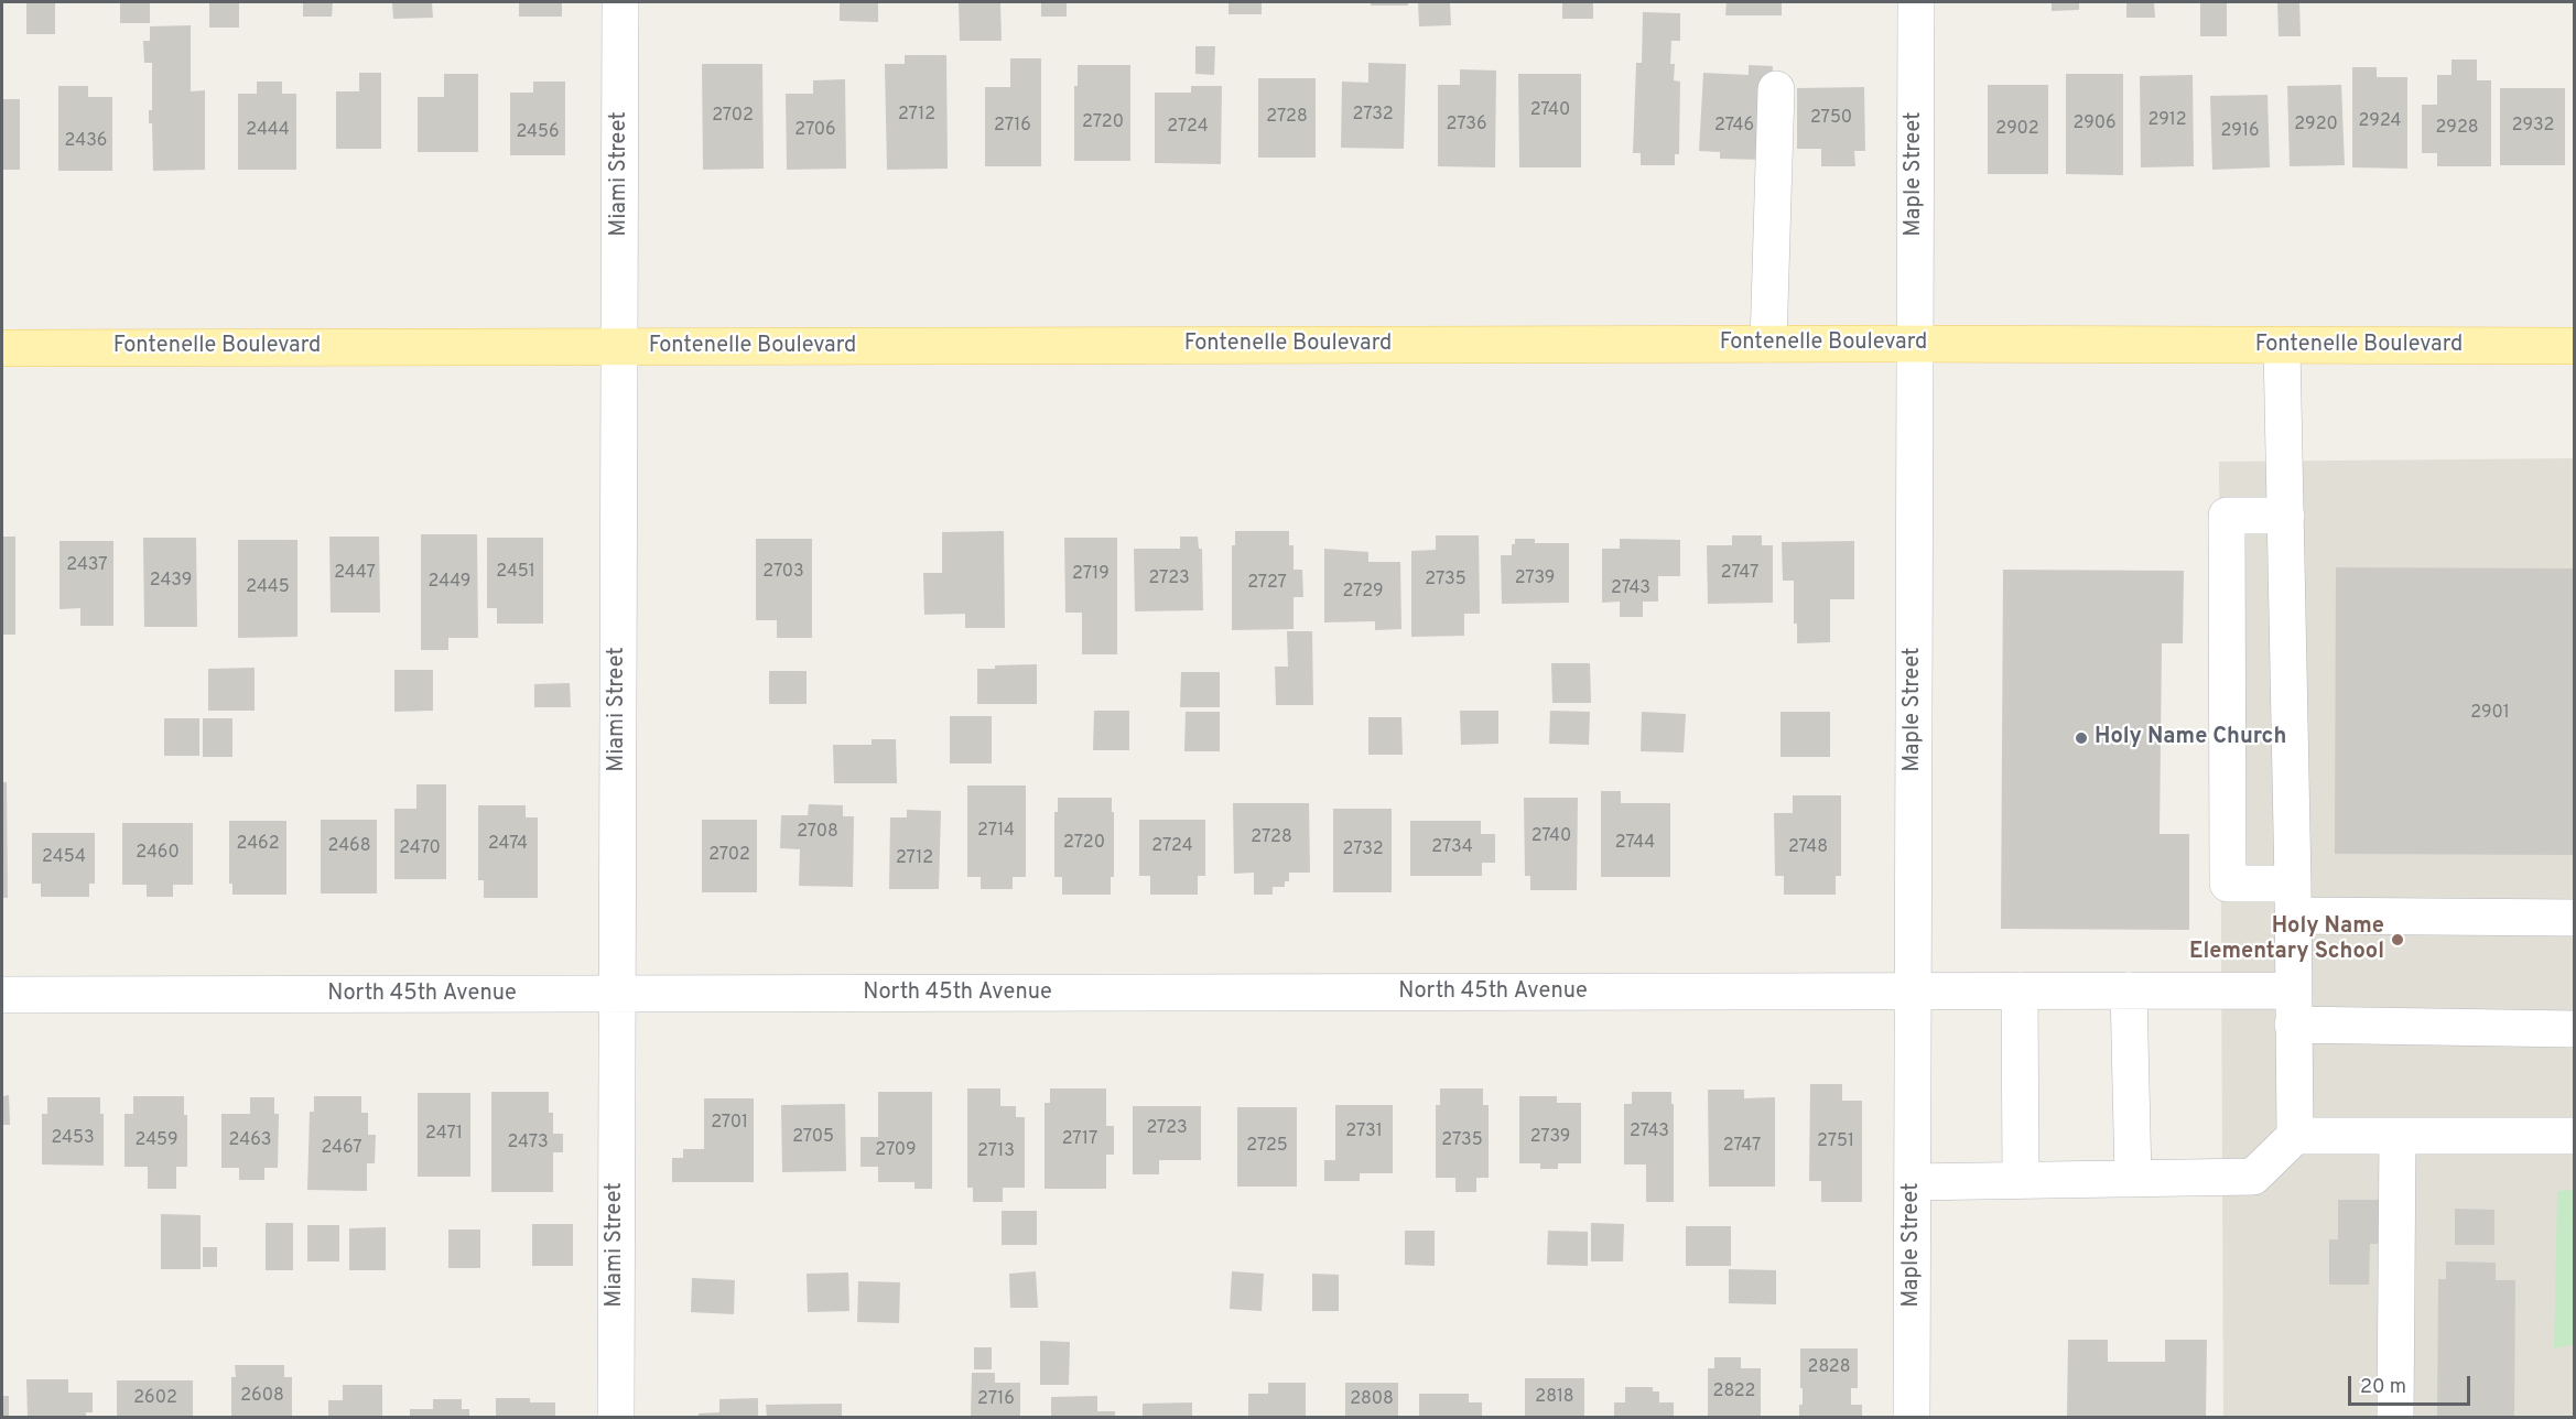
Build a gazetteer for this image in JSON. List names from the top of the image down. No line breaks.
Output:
{"streets":{"main road":["Fontenelle Boulevard"],"street":["Miami Street","Maple Street","North 45th Avenue"]},"crossings":[["Miami Street","Fontenelle Boulevard"],["Miami Street","North 45th Avenue"],["Maple Street","Fontenelle Boulevard"],["Maple Street","North 45th Avenue"]],"places":["Holy Name Church","Holy Name Elementary School"],"house_numbers":["2740","2712","2732","2702","2728","2750","2912","2924","2720","2906","2736","2920","2716","2746","2932","2724","2928","2902","2444","2706","2916","2456","2436","2437","2451","2703","2447","2747","2719","2723","2739","2735","2439","2449","2727","2445","2743","2729","2901","2714","2708","2740","2728","2720","2744","2462","2474","2468","2724","2734","2748","2470","2732","2460","2702","2454","2712","2701","2723","2731","2743","2471","2705","2739","2453","2717","2459","2463","2735","2751","2473","2725","2747","2467","2709","2713","2828","2822","2608","2818","2602","2716","2808"],"scale_bar":"20 m"}
